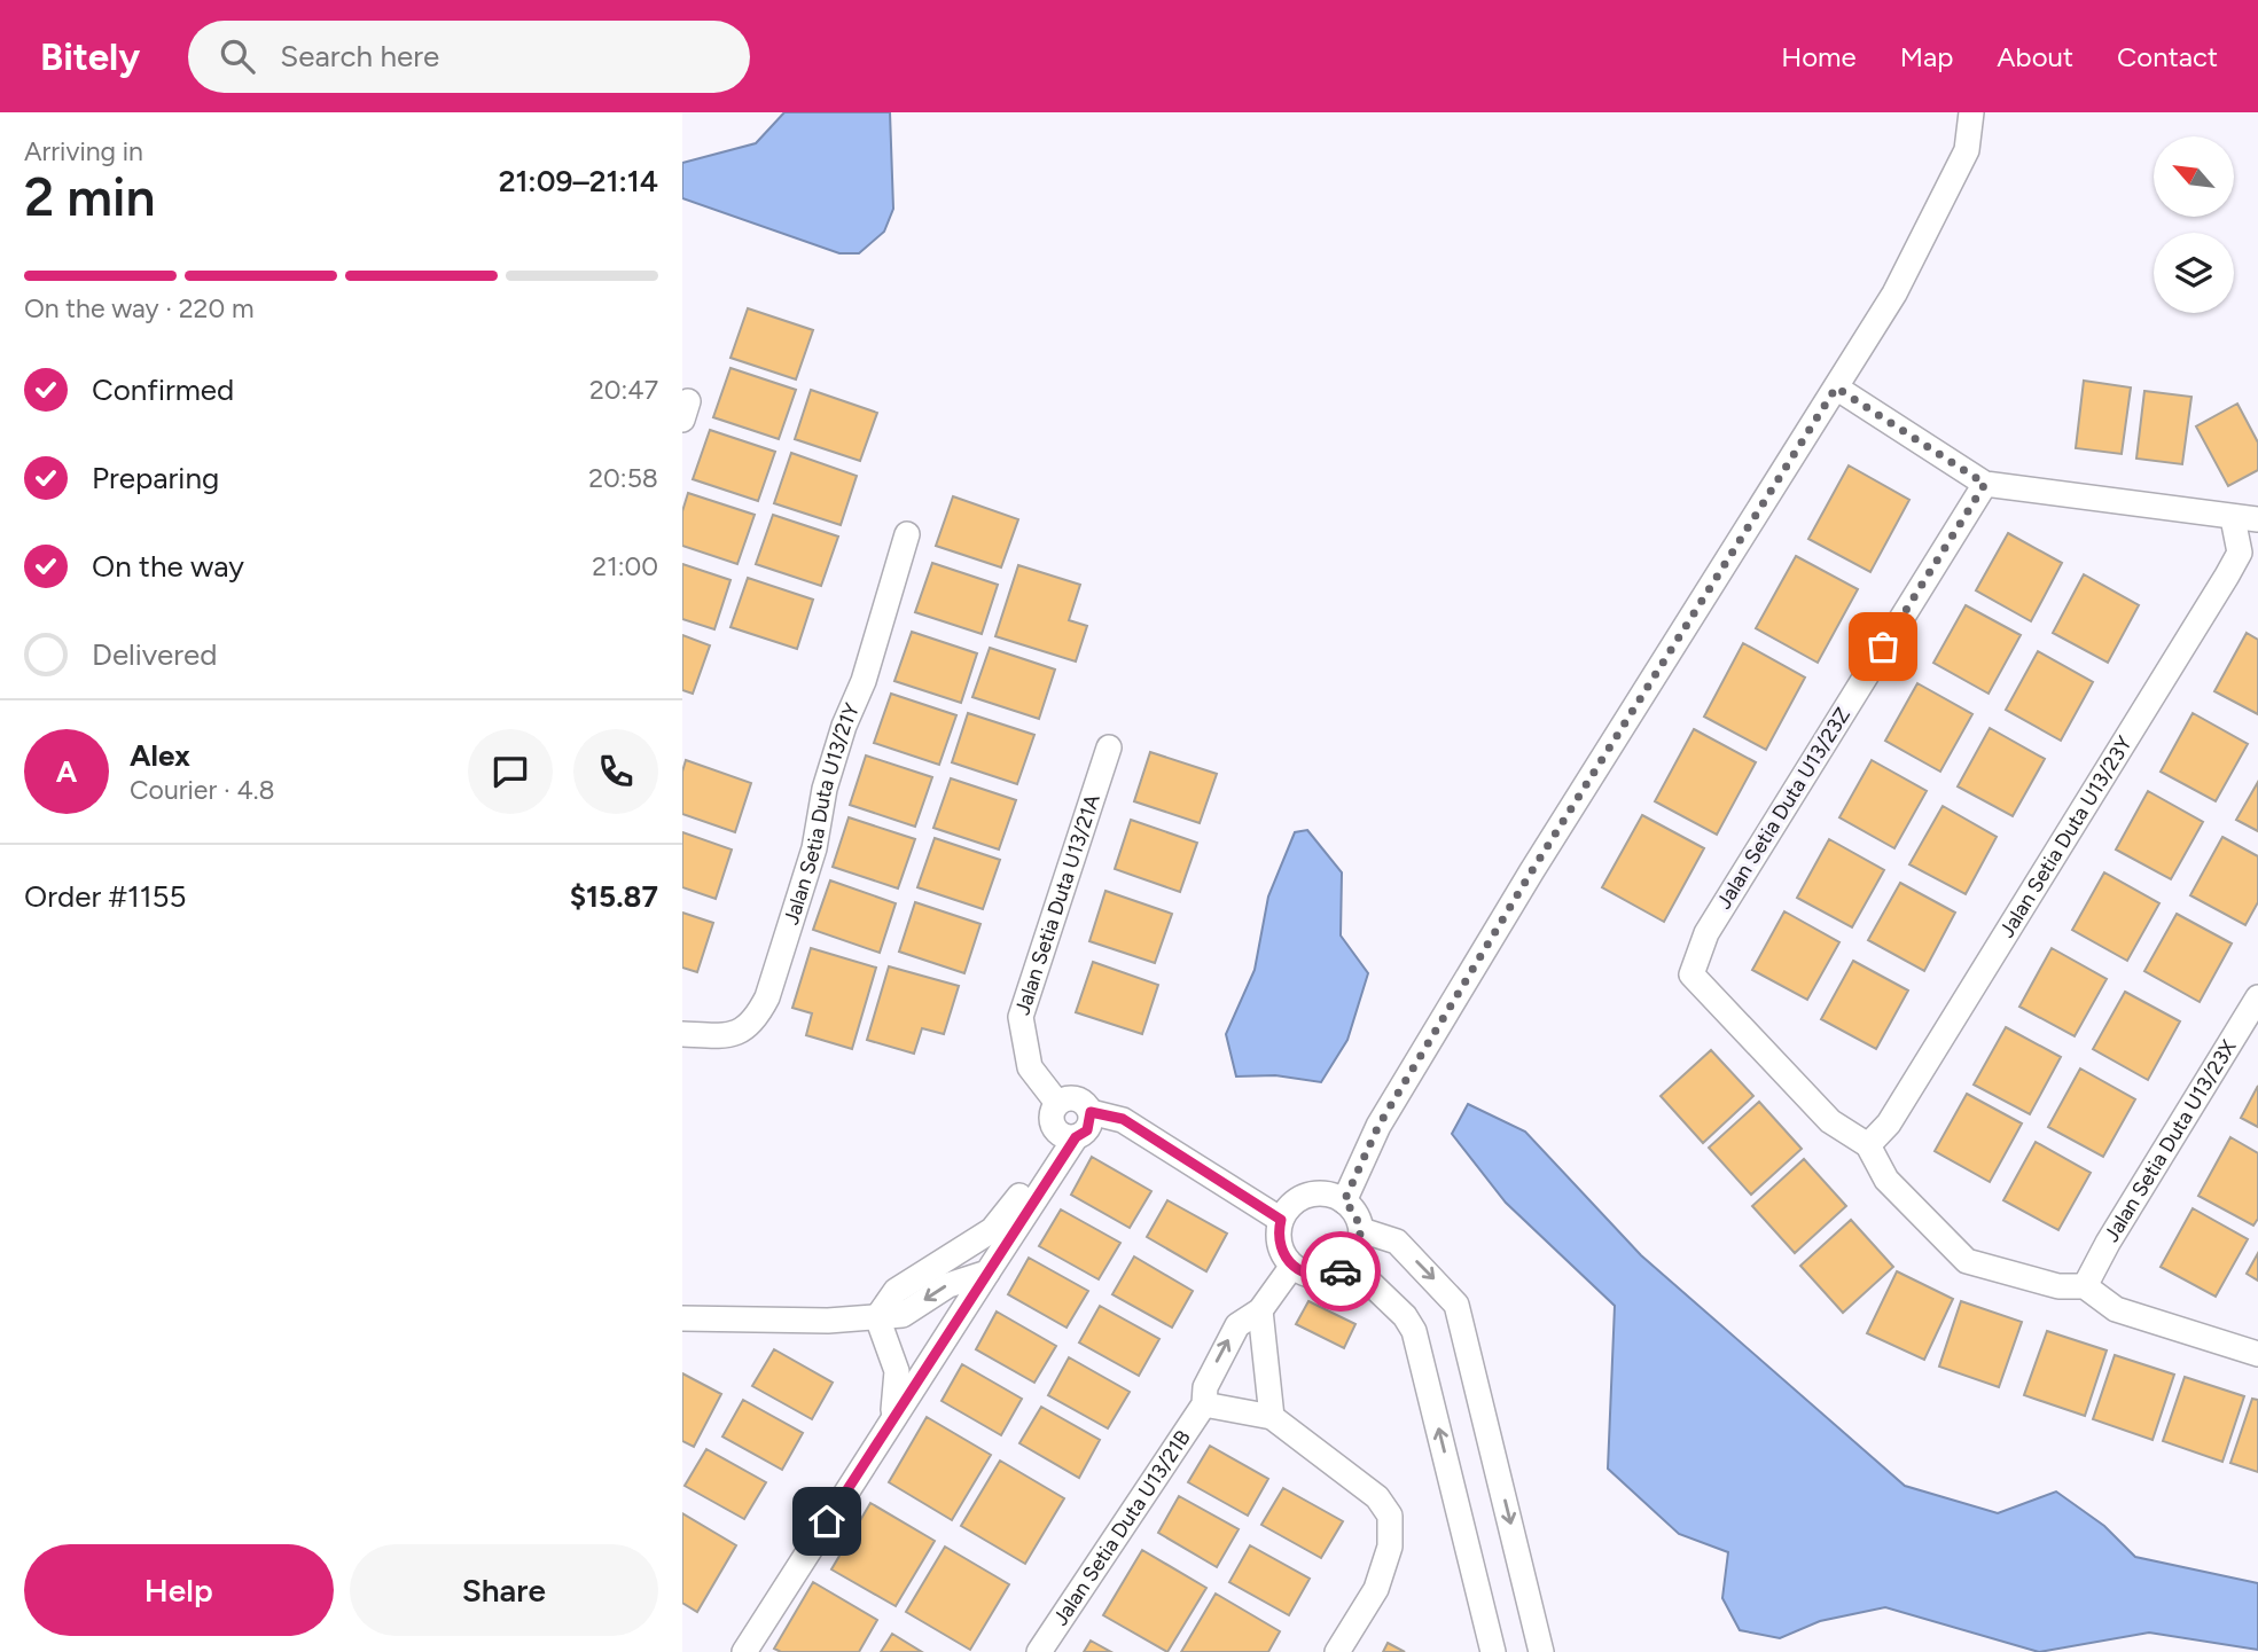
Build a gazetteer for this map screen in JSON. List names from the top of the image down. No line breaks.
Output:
{"streets":{"street":["Jalan Setia Duta U13/23Z","Jalan Setia Duta U13/21Y","Jalan Setia Duta U13/23Y","Jalan Setia Duta U13/21A","Jalan Setia Duta U13/23X","Jalan Setia Duta U13/21B"]},"crossings":[["Jalan Setia Duta U13/23Z","Jalan Setia Duta U13/23Y"]],"north":"top left","page":{"header":"Bitely","search":"Search here","nav":["Home","Map","About","Contact"],"heading":["2 min","Arriving in","21:09–21:14"],"panel":["Alex","Courier · 4.8","Order #1155","$15.87"],"bar":"On the way · 220 m","list":[["Confirmed","20:47"],["Preparing","20:58"],["On the way","21:00"],"Delivered"],"round":"A","buttons":["Help","Share"]}}
